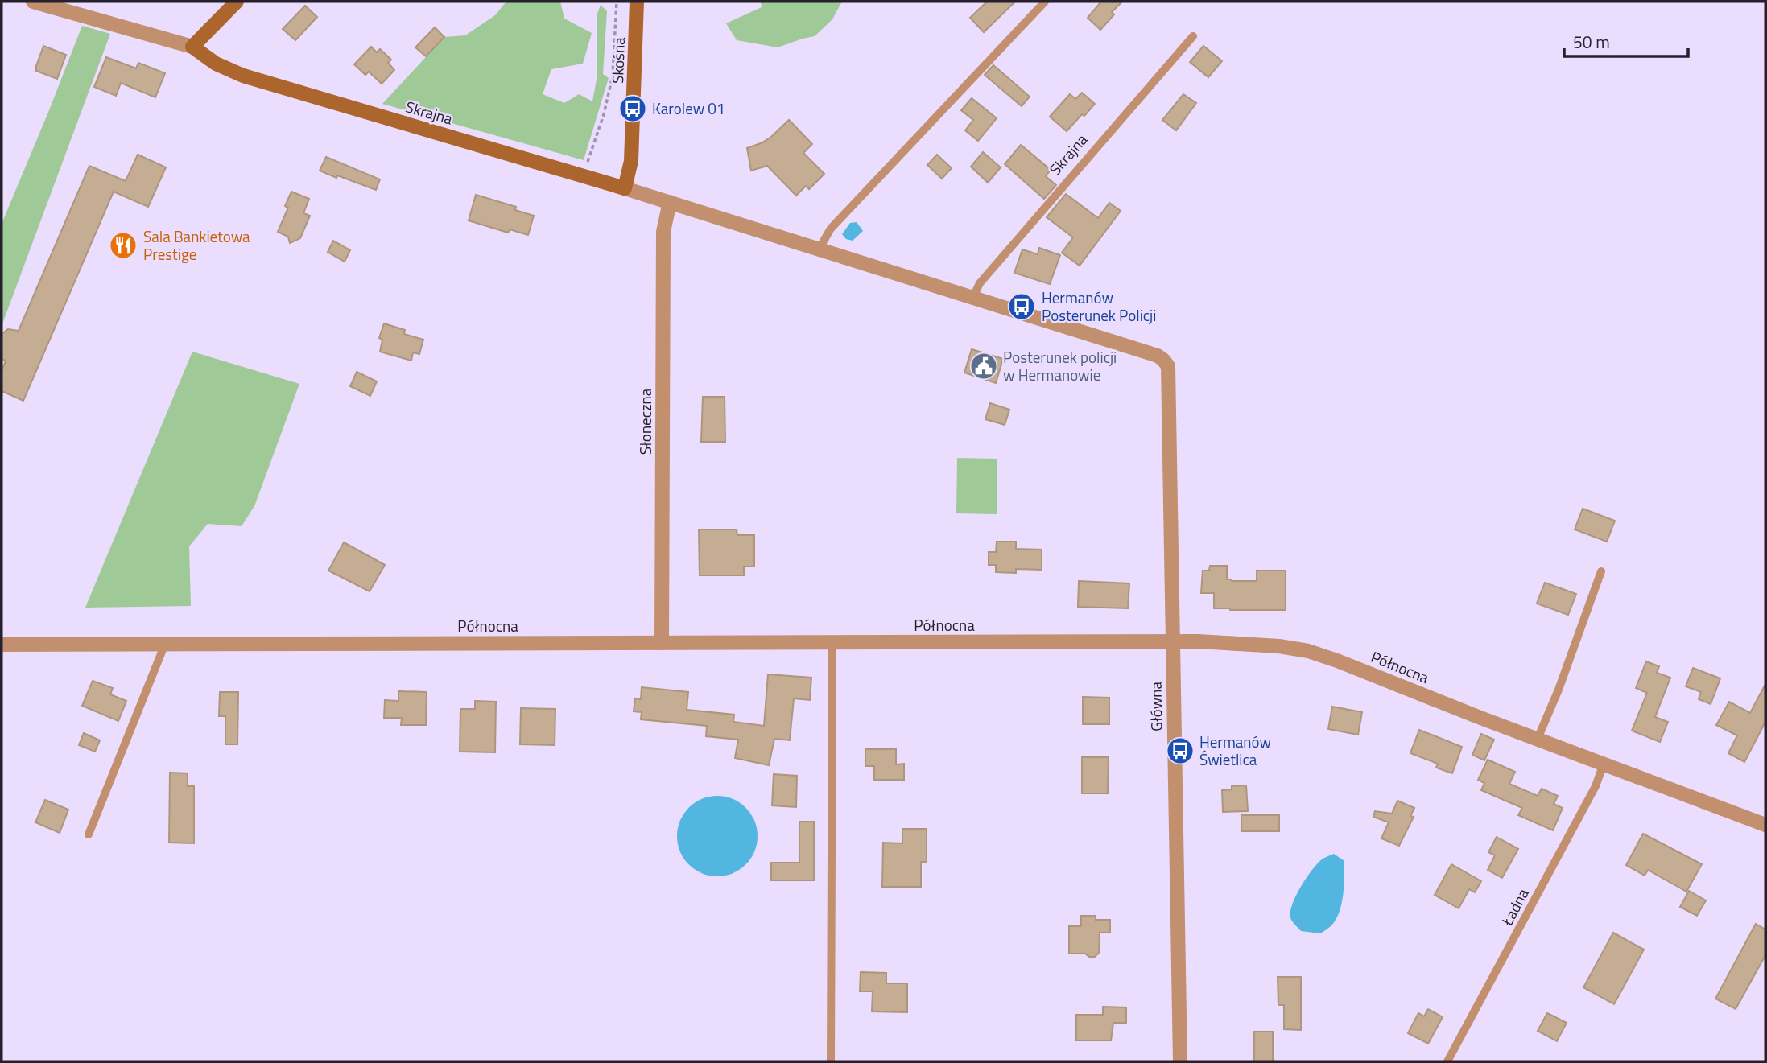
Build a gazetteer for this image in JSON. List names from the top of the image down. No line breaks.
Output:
{"streets":{"street":["Skośna","Skrajna","Słoneczna","Północna","Główna"],"lane":["Ładna"]},"crossings":[["Skośna","Skrajna"],["Skrajna","Słoneczna"],["Skrajna","Główna"],["Słoneczna","Północna"],["Północna","Główna"],["Północna","Ładna"]],"places":{"bus stop":["Karolew 01","Hermanów Posterunek Policji","Hermanów Świetlica"],"restaurant":["Sala Bankietowa Prestige"],"public building":["Posterunek policji w Hermanowie"]},"scale_bar":"50 m"}
